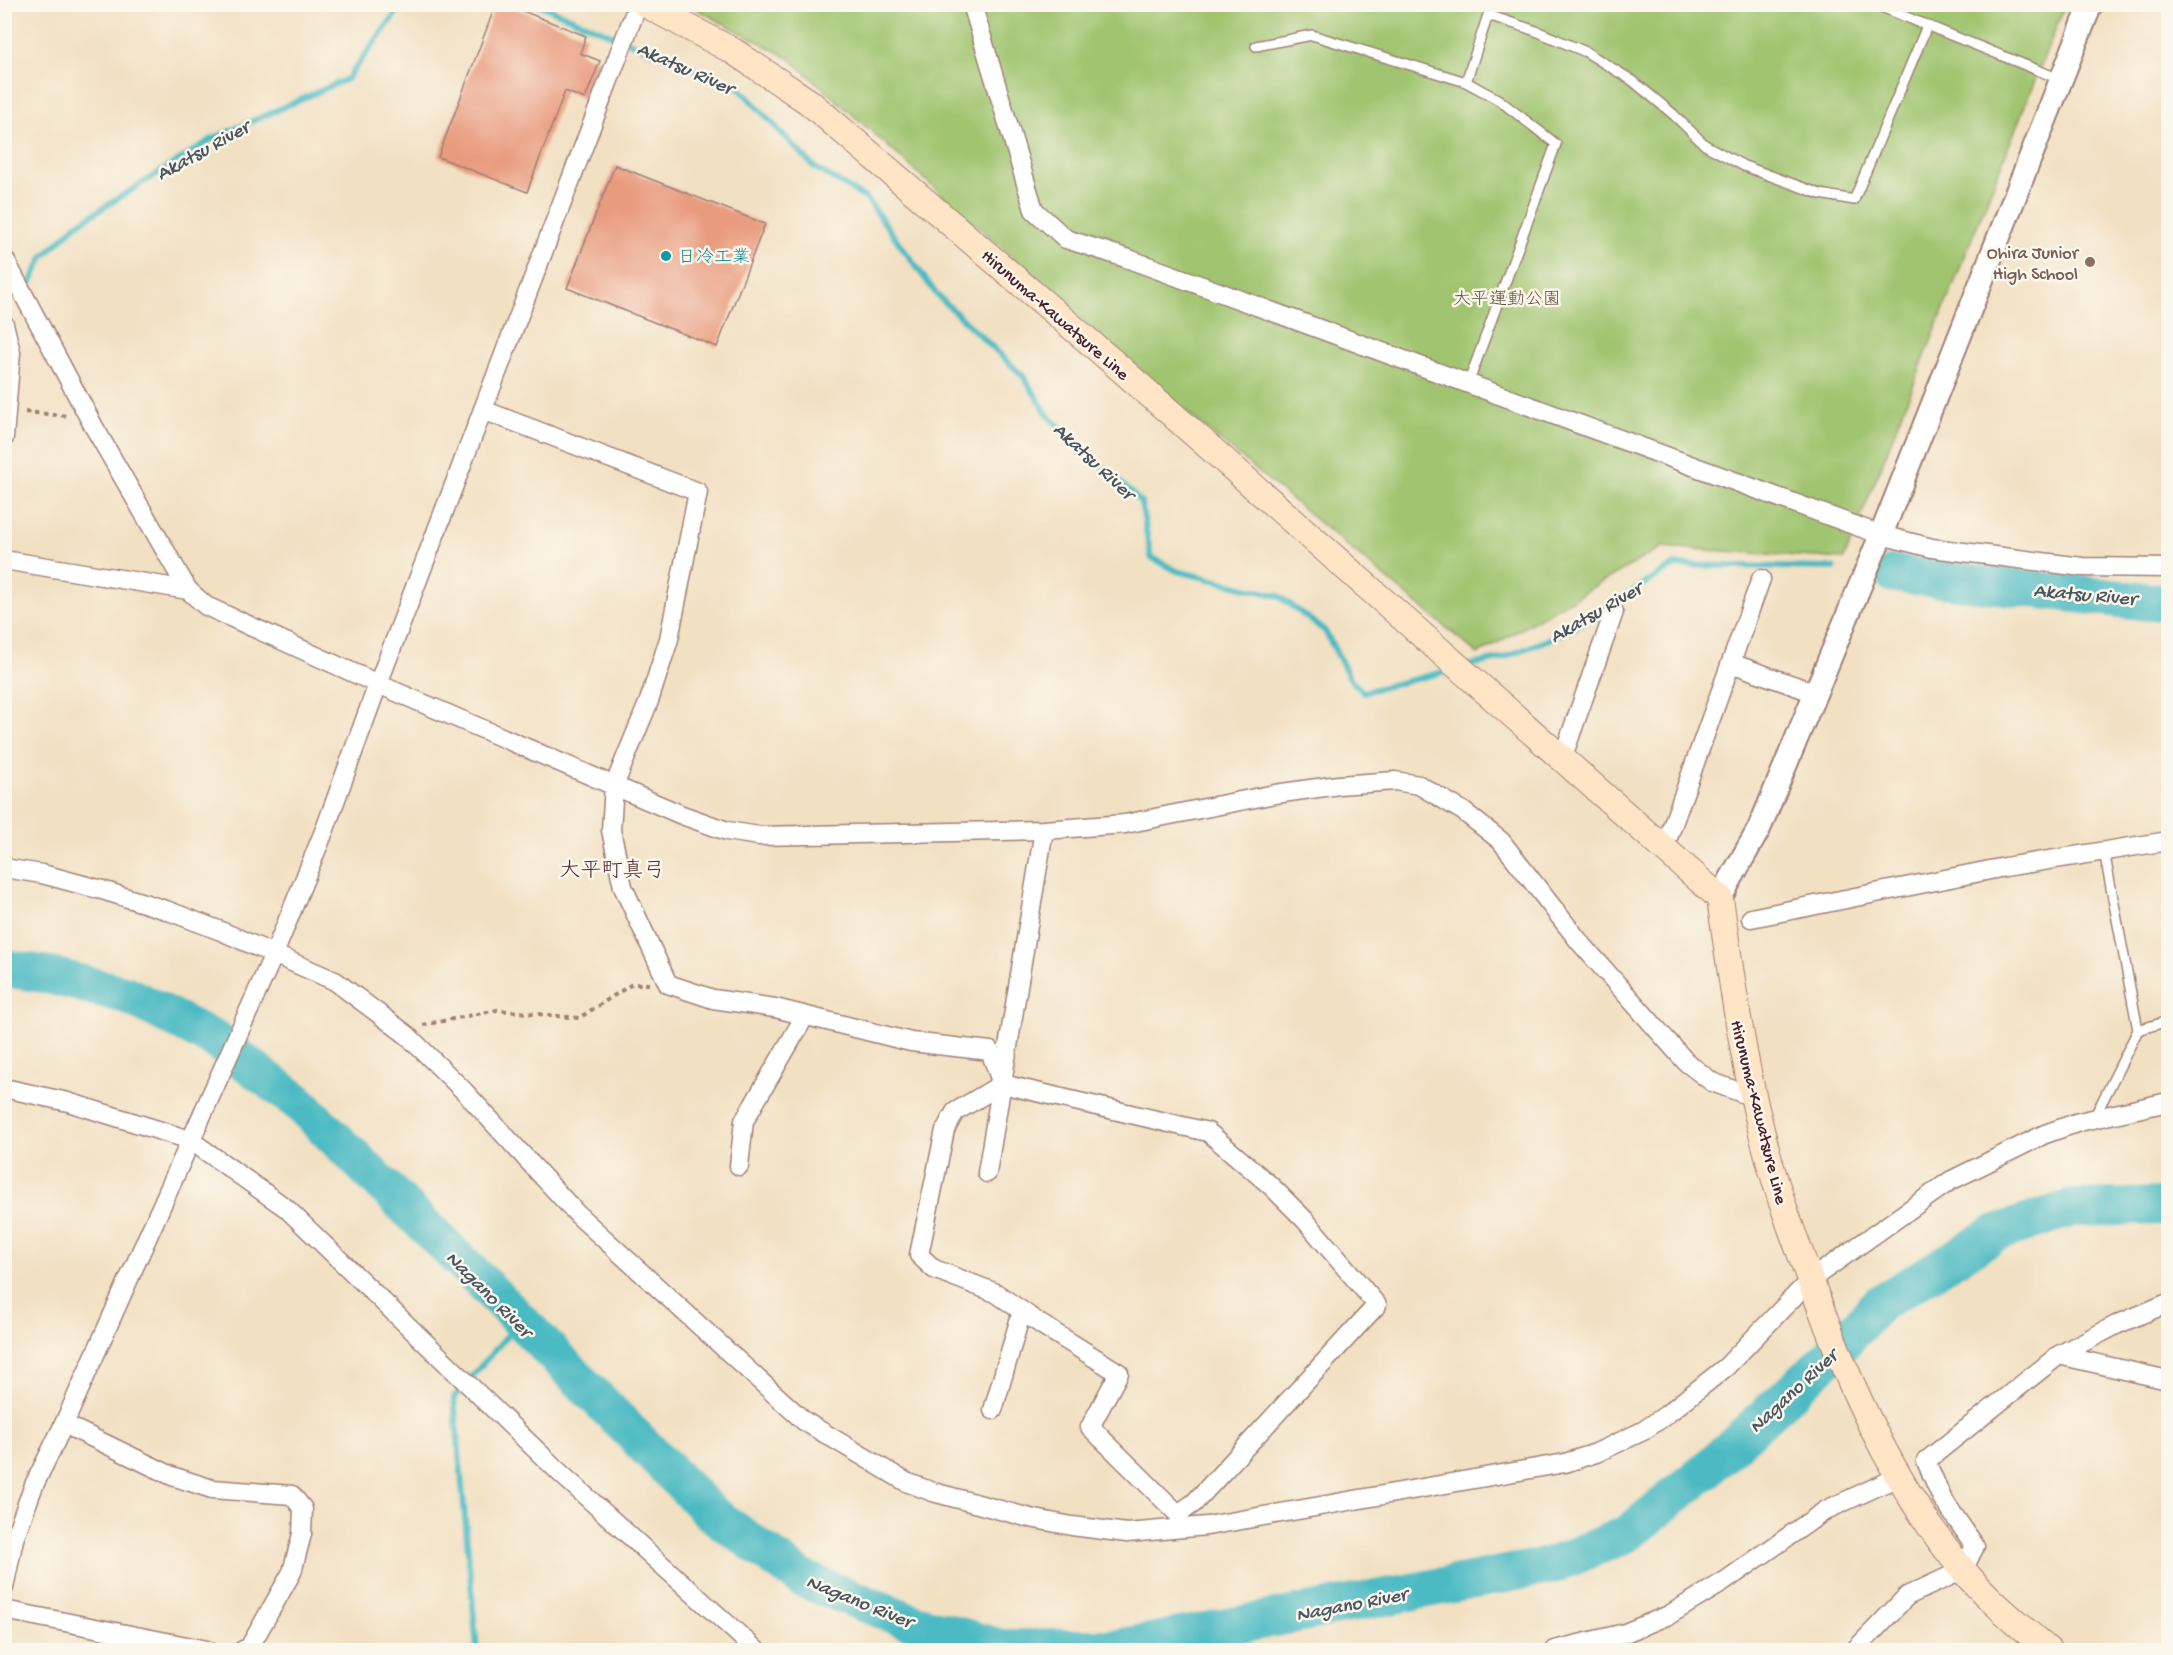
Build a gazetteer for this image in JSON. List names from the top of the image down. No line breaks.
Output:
{"streets":{"main road":["Hirunuma-Kawatsure Line"]},"districts":["大平町真弓"],"water":["Akatsu River","Nagano River"],"parks":["大平運動公園"],"places":["日冷工業","Ohira Junior High School"]}
